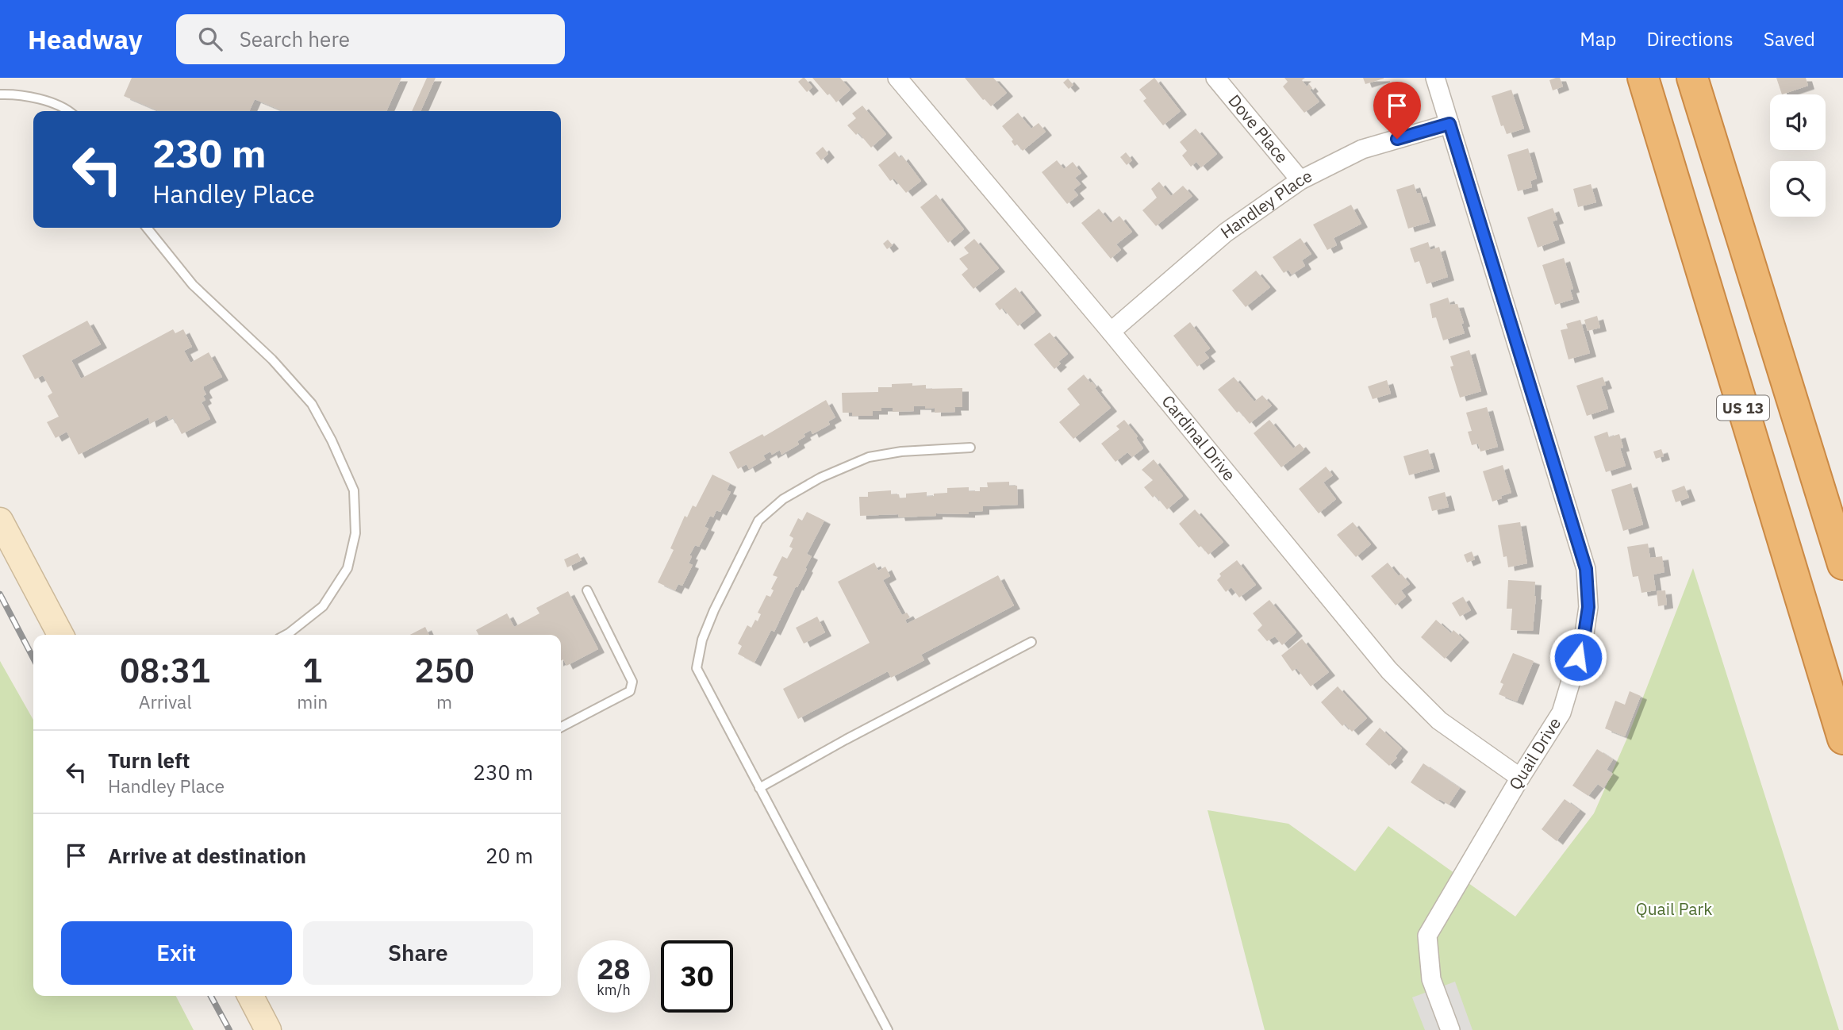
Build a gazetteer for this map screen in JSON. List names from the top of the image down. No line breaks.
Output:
{"streets":{"highway":["US 13"],"street":["Dove Place","Handley Place","Cardinal Drive","Quail Drive"]},"crossings":[["Dove Place","Handley Place"],["Handley Place","Cardinal Drive"],["Handley Place","Quail Drive"],["Cardinal Drive","Quail Drive"]],"parks":["Quail Park"],"page":{"header":"Headway","search":"Search here","nav":["Map","Directions","Saved"],"turn":["230 m","Handley Place"],"eta":["08:31","Arrival","1","min","250","m"],"list":[{"name":"Turn left","note":"Handley Place","value":"230 m"},{"name":"Arrive at destination","value":"20 m"}],"buttons":["Exit","Share"],"speed":"28 km/h","limit":"30"}}
